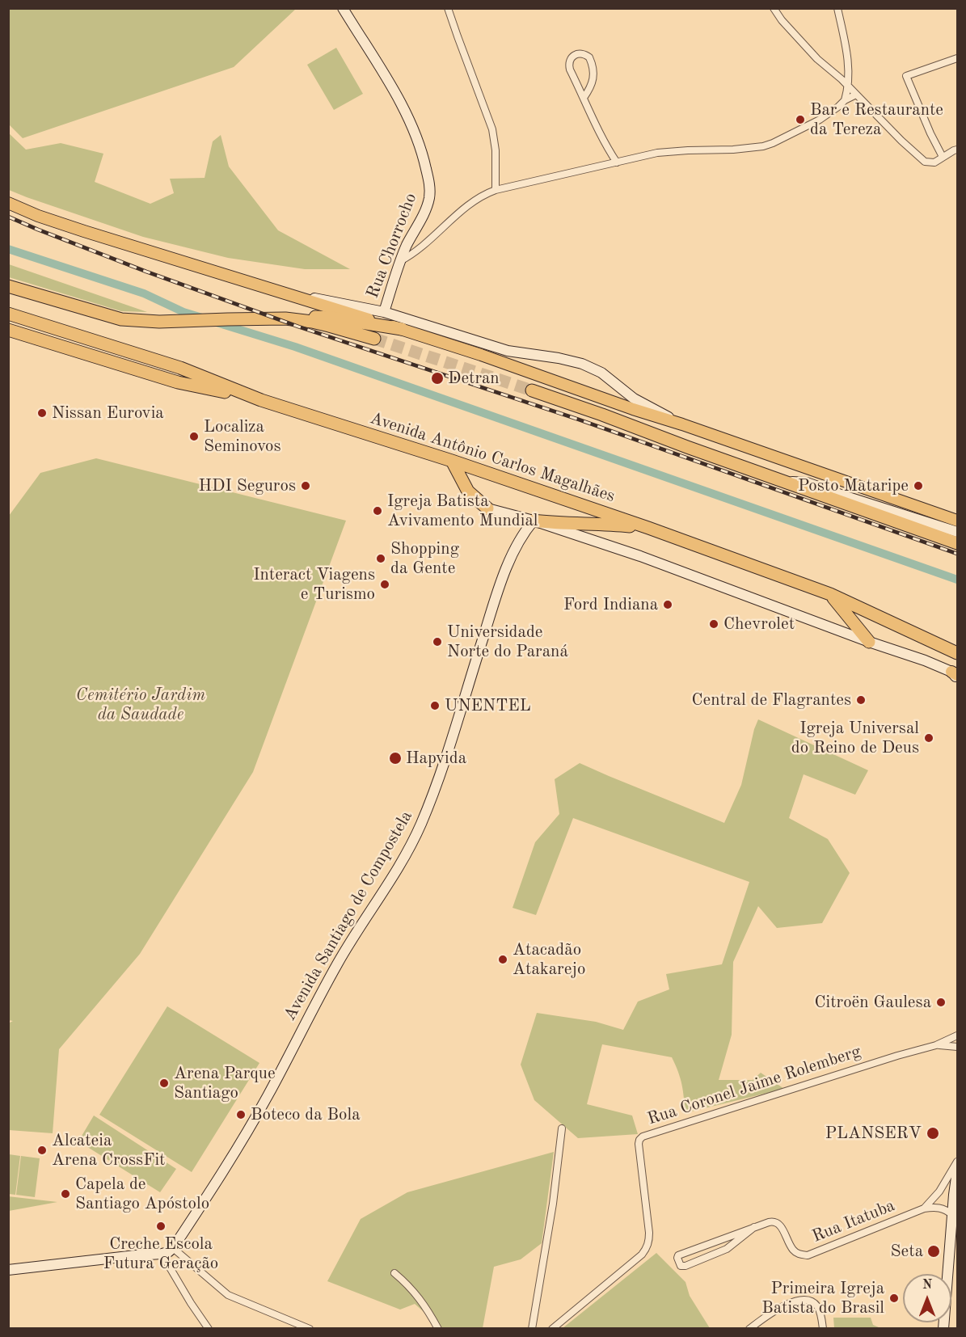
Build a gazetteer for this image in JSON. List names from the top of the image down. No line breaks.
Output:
{"streets":{"highway":["Avenida Antônio Carlos Magalhães"],"main road":["Rua Chorrocho","Avenida Santiago de Compostela"],"street":["Rua Coronel Jaime Rolemberg","Rua Itatuba"]},"parks":["Cemitério Jardim da Saudade"],"places":["Bar e Restaurante da Tereza","Detran","Nissan Eurovia","Localiza Seminovos","HDI Seguros","Posto Mataripe","Igreja Batista Avivamento Mundial","Shopping da Gente","Interact Viagens e Turismo","Ford Indiana","Chevrolet","Universidade Norte do Paraná","Central de Flagrantes","UNENTEL","Igreja Universal do Reino de Deus","Hapvida","Atacadão Atakarejo","Citroën Gaulesa","Arena Parque Santiago","Boteco da Bola","PLANSERV","Alcateia Arena CrossFit","Capela de Santiago Apóstolo","Creche Escola Futura Geração","Seta","Primeira Igreja Batista do Brasil"],"north":"top"}
